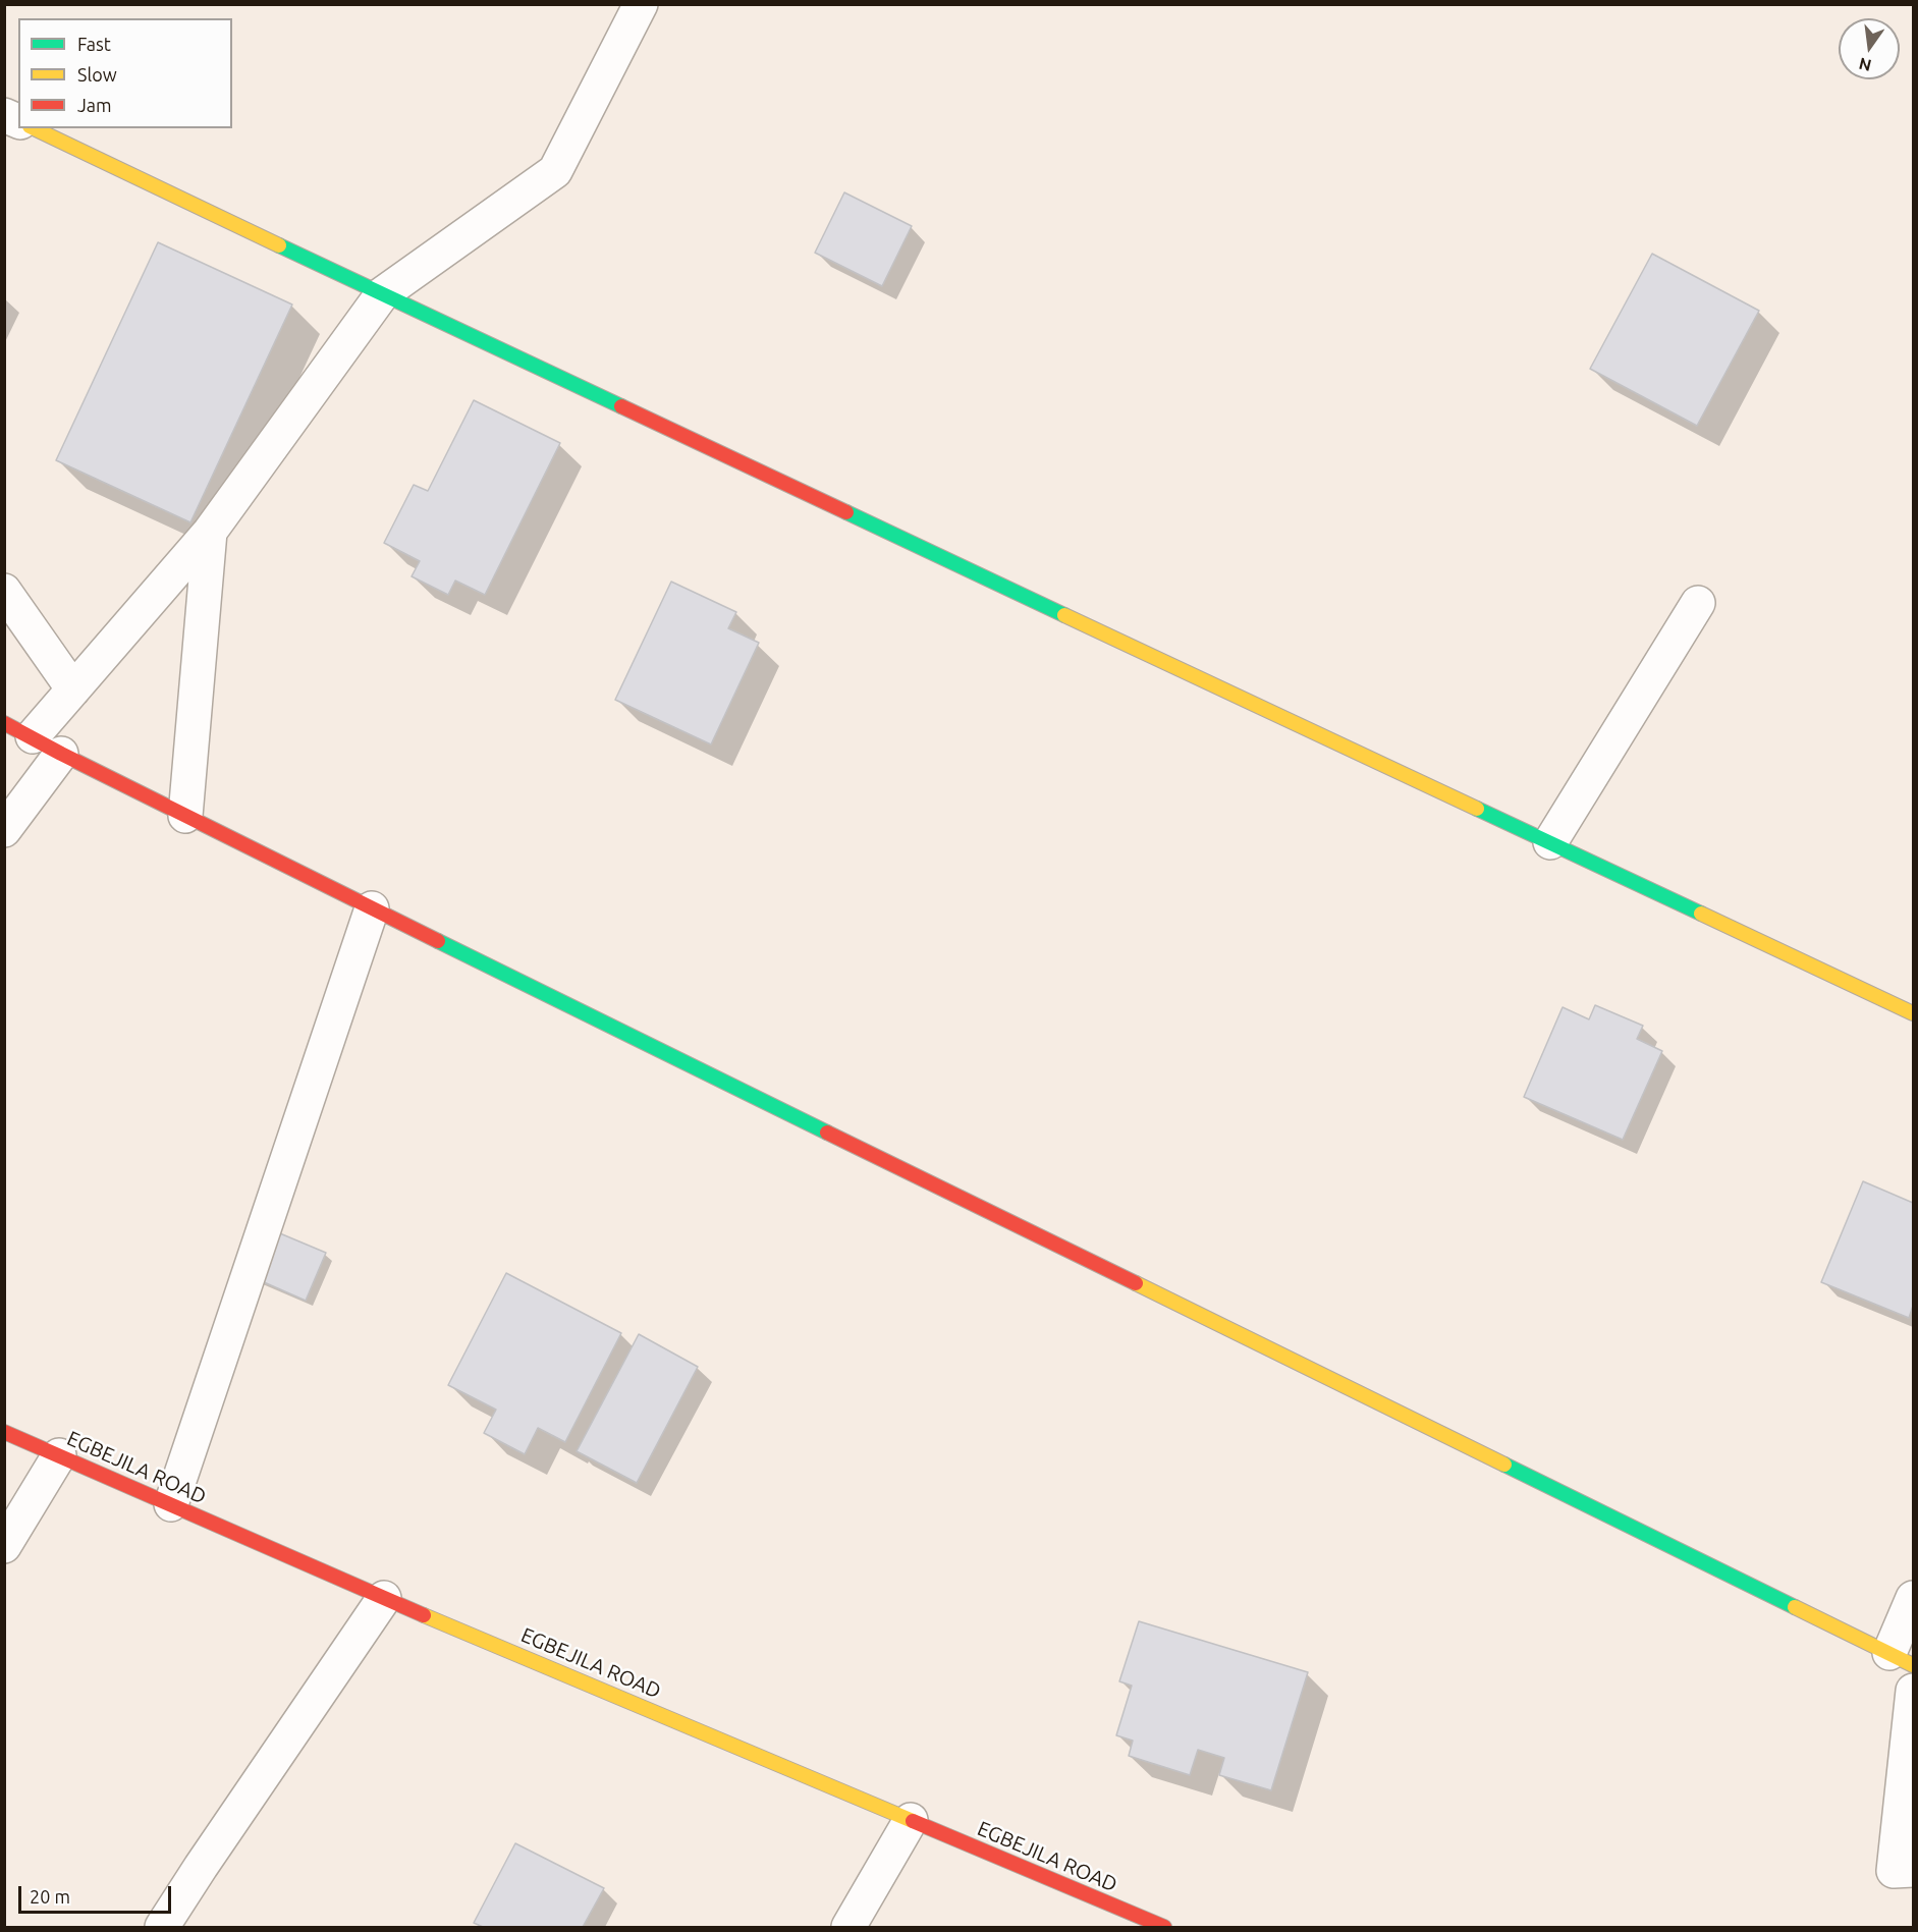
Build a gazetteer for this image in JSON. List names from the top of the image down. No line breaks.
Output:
{"streets":{"street":["EGBEJILA ROAD"]},"legend":["Fast","Slow","Jam"],"scale_bar":"20 m","north":"bottom"}
